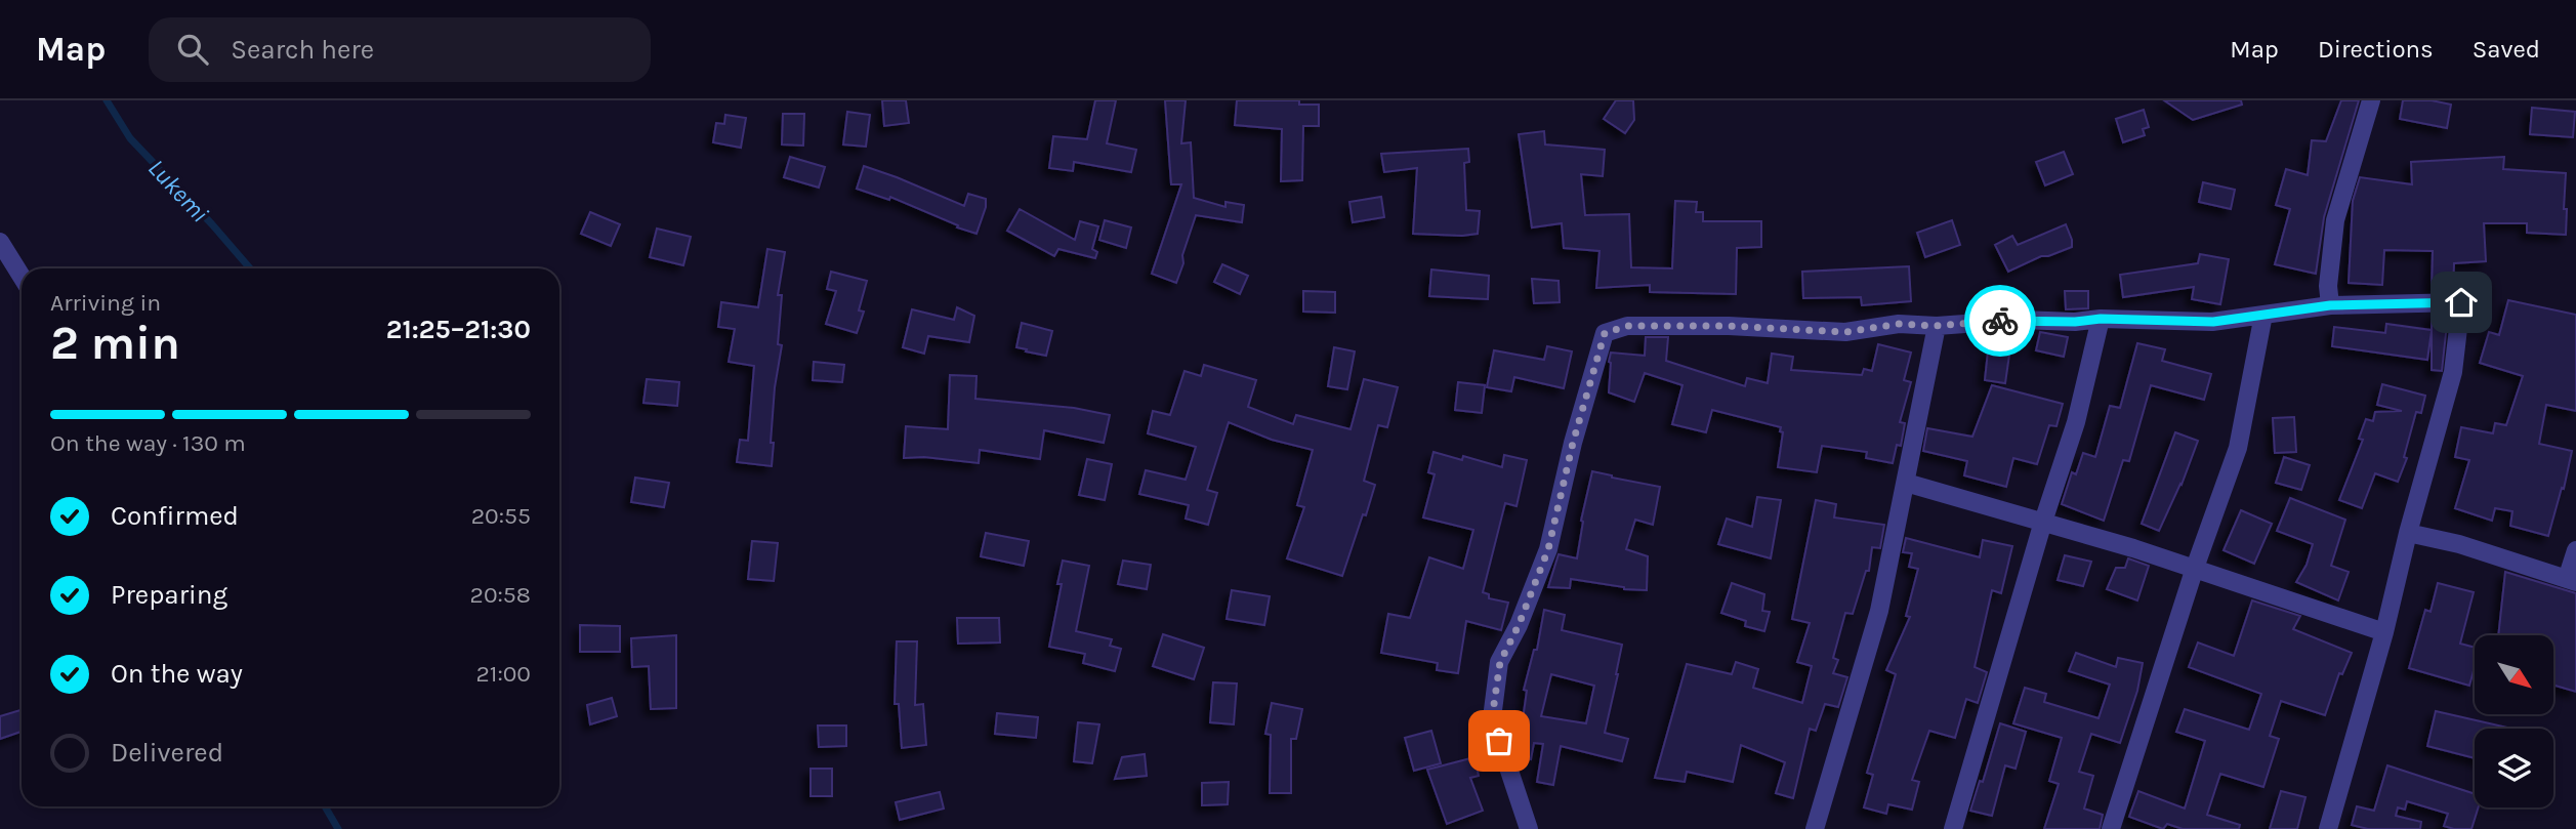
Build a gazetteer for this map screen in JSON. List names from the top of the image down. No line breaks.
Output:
{"water":["Lukemi"],"north":"bottom right","page":{"header":"Map","search":"Search here","nav":["Map","Directions","Saved"],"heading":["2 min","Arriving in","21:25–21:30"],"bar":"On the way · 130 m","list":[["Confirmed","20:55"],["Preparing","20:58"],["On the way","21:00"],"Delivered"]}}
